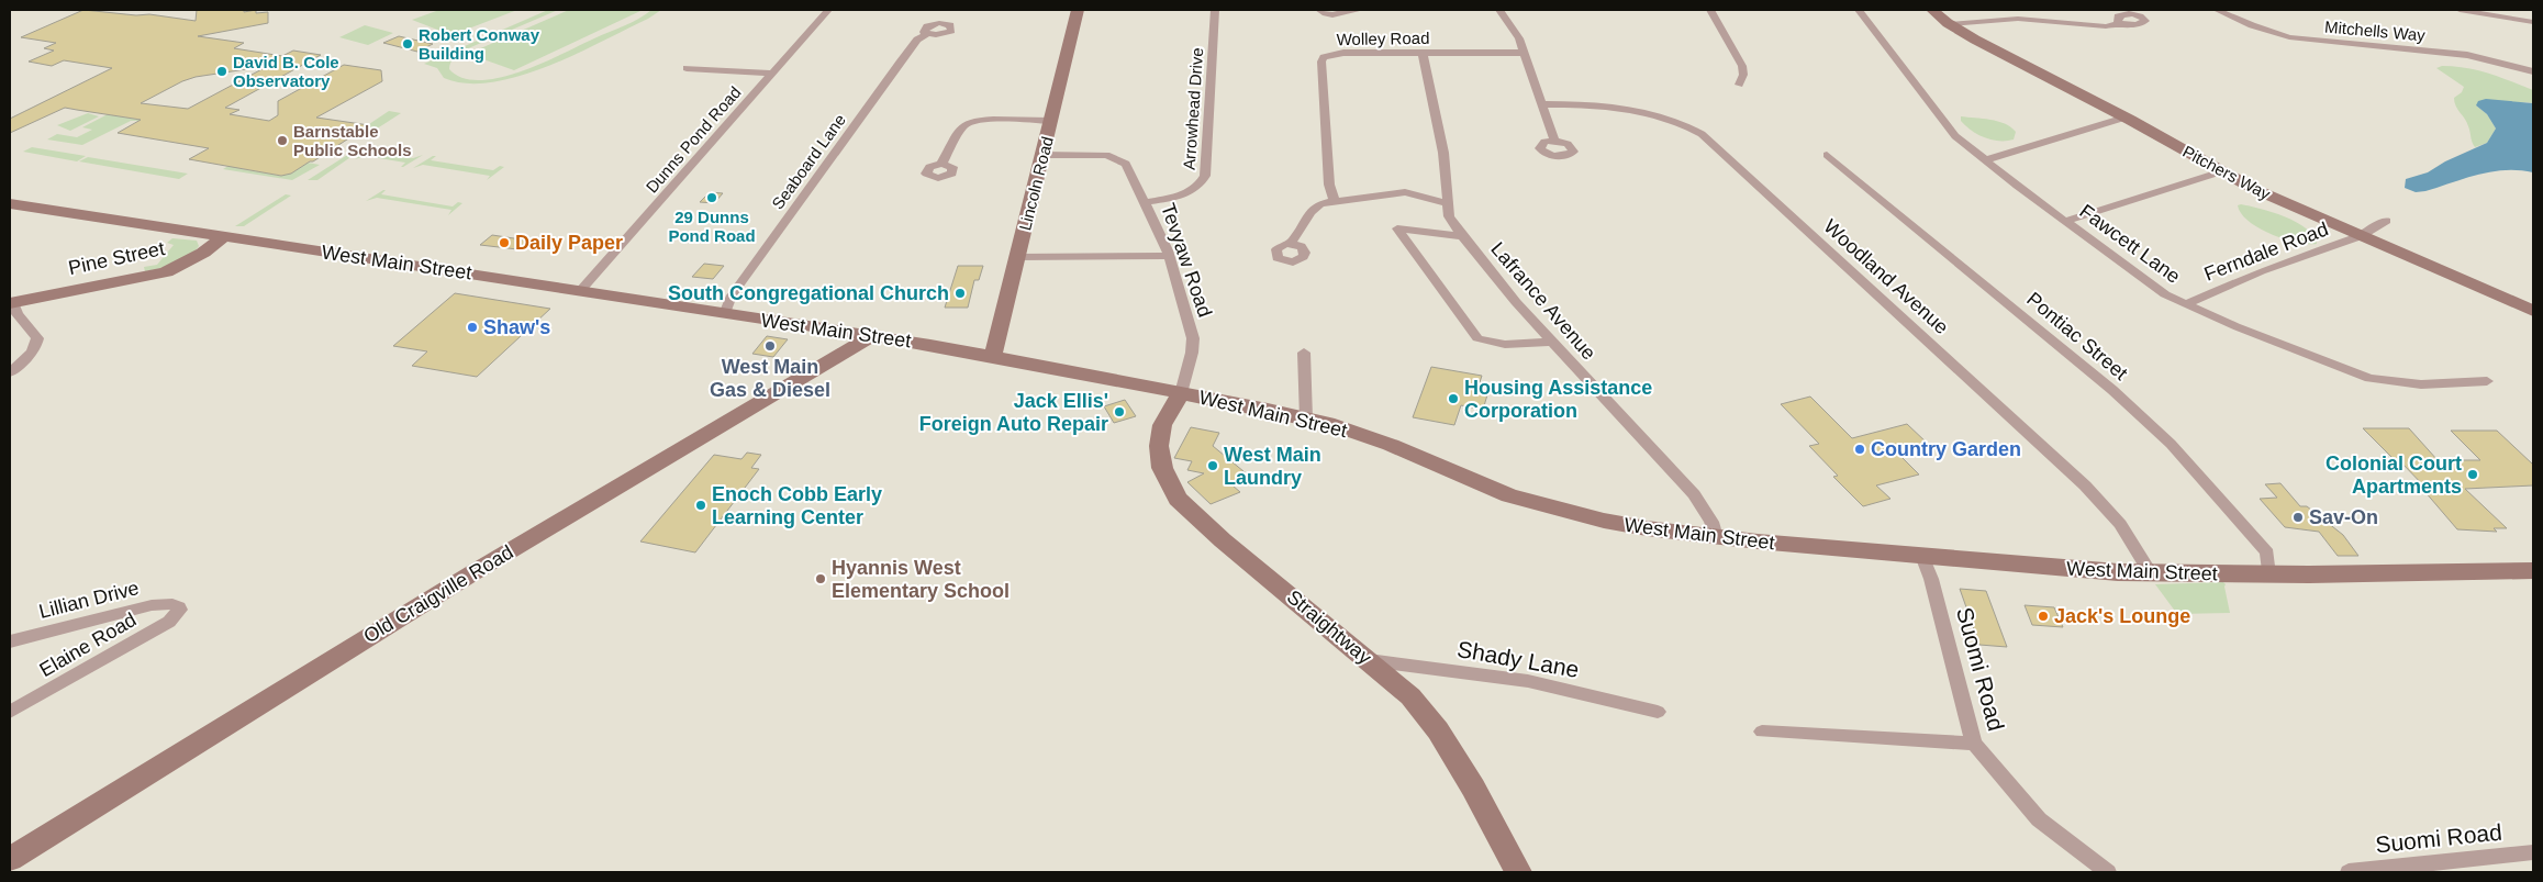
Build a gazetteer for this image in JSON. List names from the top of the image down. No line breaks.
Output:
{"streets":{"main road":["Pitchers Way","Lincoln Road","Pine Street","West Main Street","Old Craigville Road","Straightway"],"street":["Mitchells Way","Wolley Road","Arrowhead Drive","Dunns Pond Road","Seaboard Lane","Fawcett Lane","Ferndale Road","Tevyaw Road","Woodland Avenue","Lafrance Avenue","Pontiac Street","Lillian Drive","Elaine Road","Shady Lane","Suomi Road"]},"crossings":[["Wolley Road","Lafrance Avenue"],["Arrowhead Drive","Tevyaw Road"],["Dunns Pond Road","West Main Street"],["Seaboard Lane","West Main Street"],["Pitchers Way","Ferndale Road"],["Lincoln Road","Tevyaw Road"],["Lincoln Road","West Main Street"],["Fawcett Lane","Ferndale Road"],["Pine Street","West Main Street"],["Tevyaw Road","West Main Street"],["Tevyaw Road","Straightway"],["West Main Street","Woodland Avenue"],["West Main Street","Lafrance Avenue"],["West Main Street","Pontiac Street"],["West Main Street","Old Craigville Road"],["West Main Street","Straightway"],["West Main Street","Suomi Road"],["Lillian Drive","Elaine Road"],["Straightway","Shady Lane"]],"places":["Robert Conway Building","David B. Cole Observatory","Barnstable Public Schools","29 Dunns Pond Road","Daily Paper","South Congregational Church","Shaw's","West Main Gas & Diesel","Housing Assistance Corporation","Jack Ellis' Foreign Auto Repair","Country Garden","West Main Laundry","Colonial Court Apartments","Enoch Cobb Early Learning Center","Sav-On","Hyannis West Elementary School","Jack's Lounge"]}
